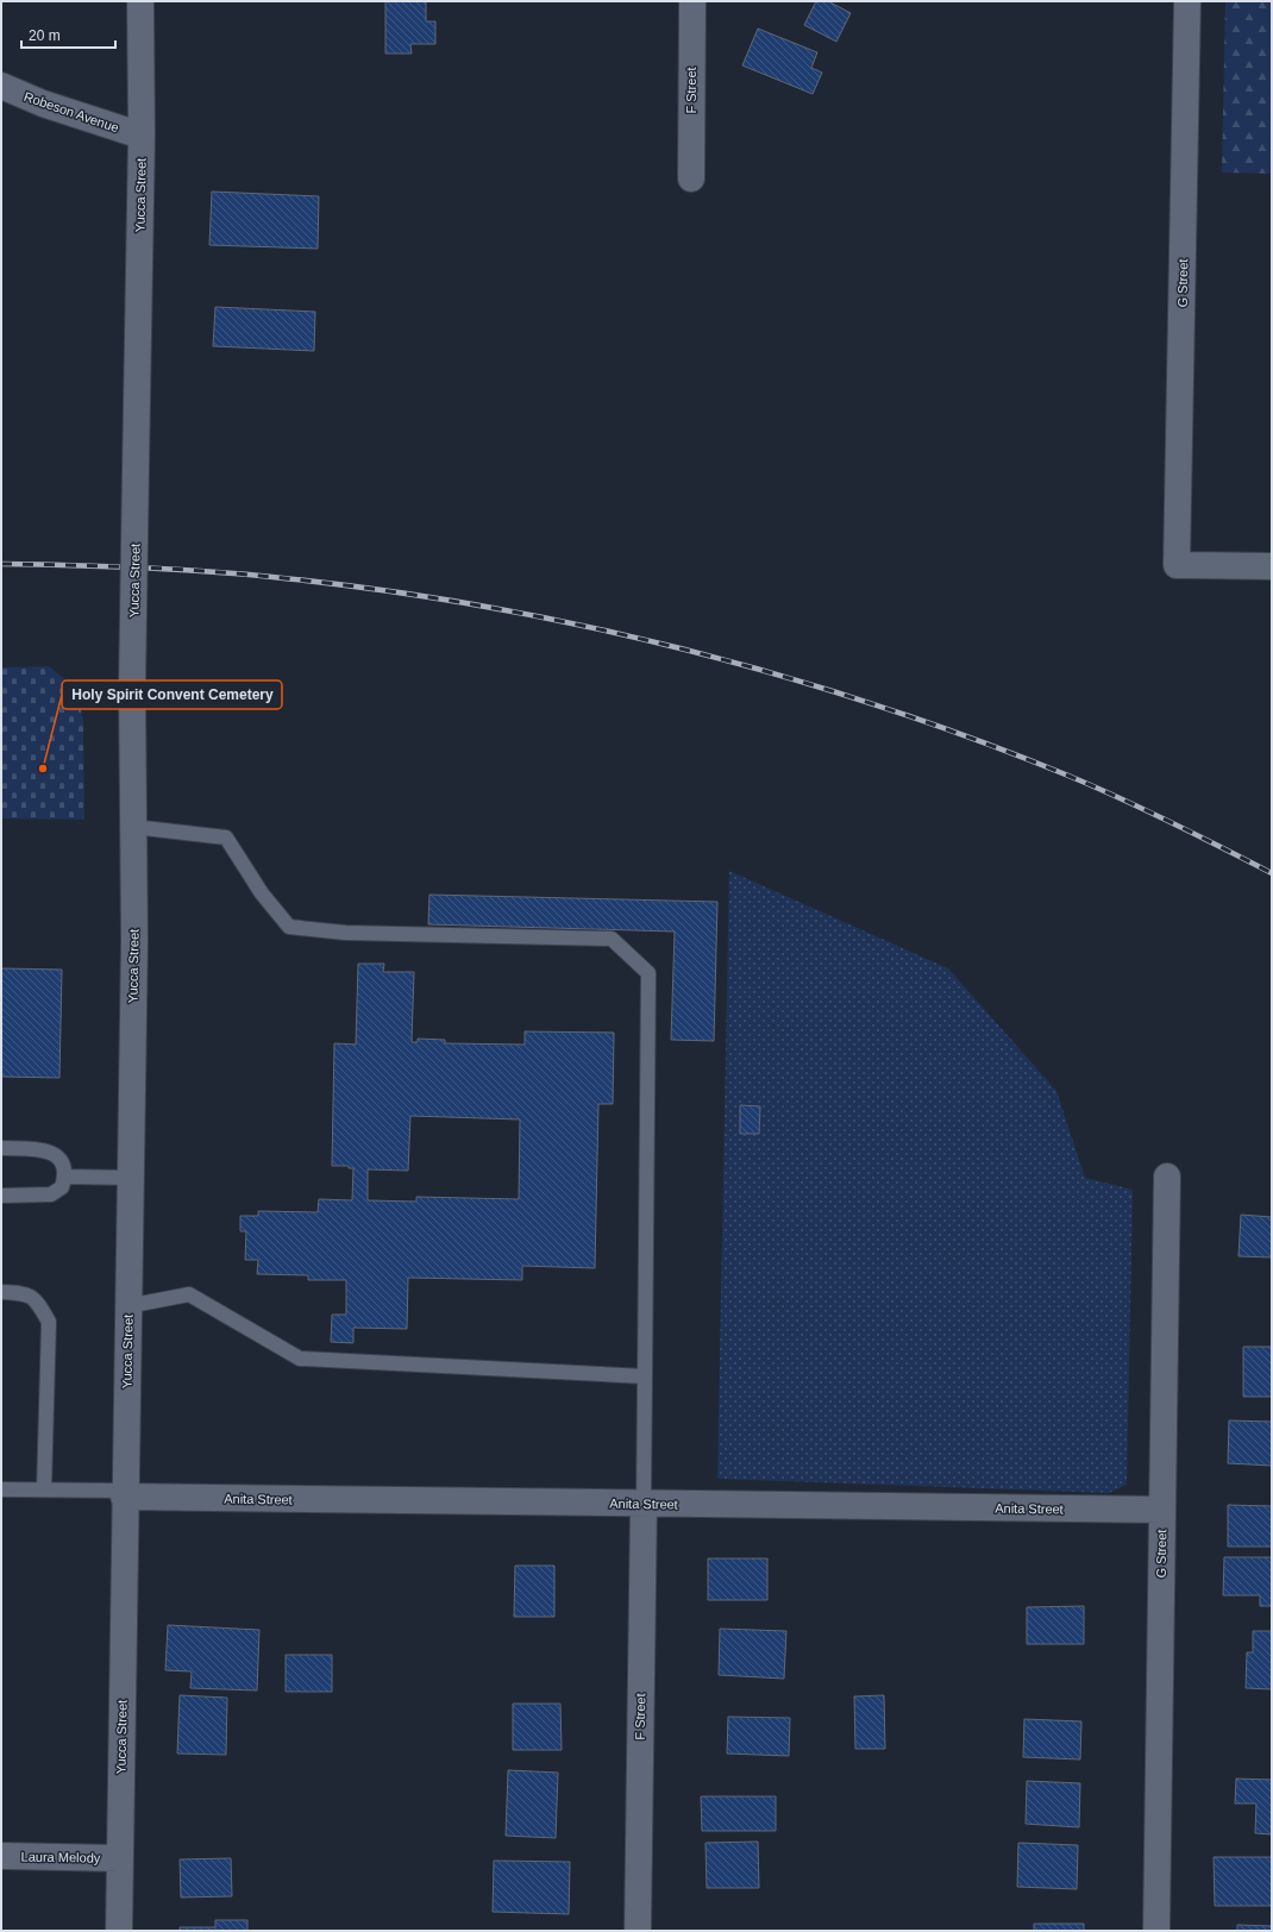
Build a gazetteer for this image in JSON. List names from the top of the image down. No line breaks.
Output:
{"streets":{"street":["F Street","Robeson Avenue","Yucca Street","G Street","Anita Street","Laura Melody"]},"crossings":[["F Street","Anita Street"],["Robeson Avenue","Yucca Street"],["Yucca Street","Anita Street"],["Yucca Street","Laura Melody"],["G Street","Anita Street"]],"places":["Holy Spirit Convent Cemetery"],"scale_bar":"20 m"}
